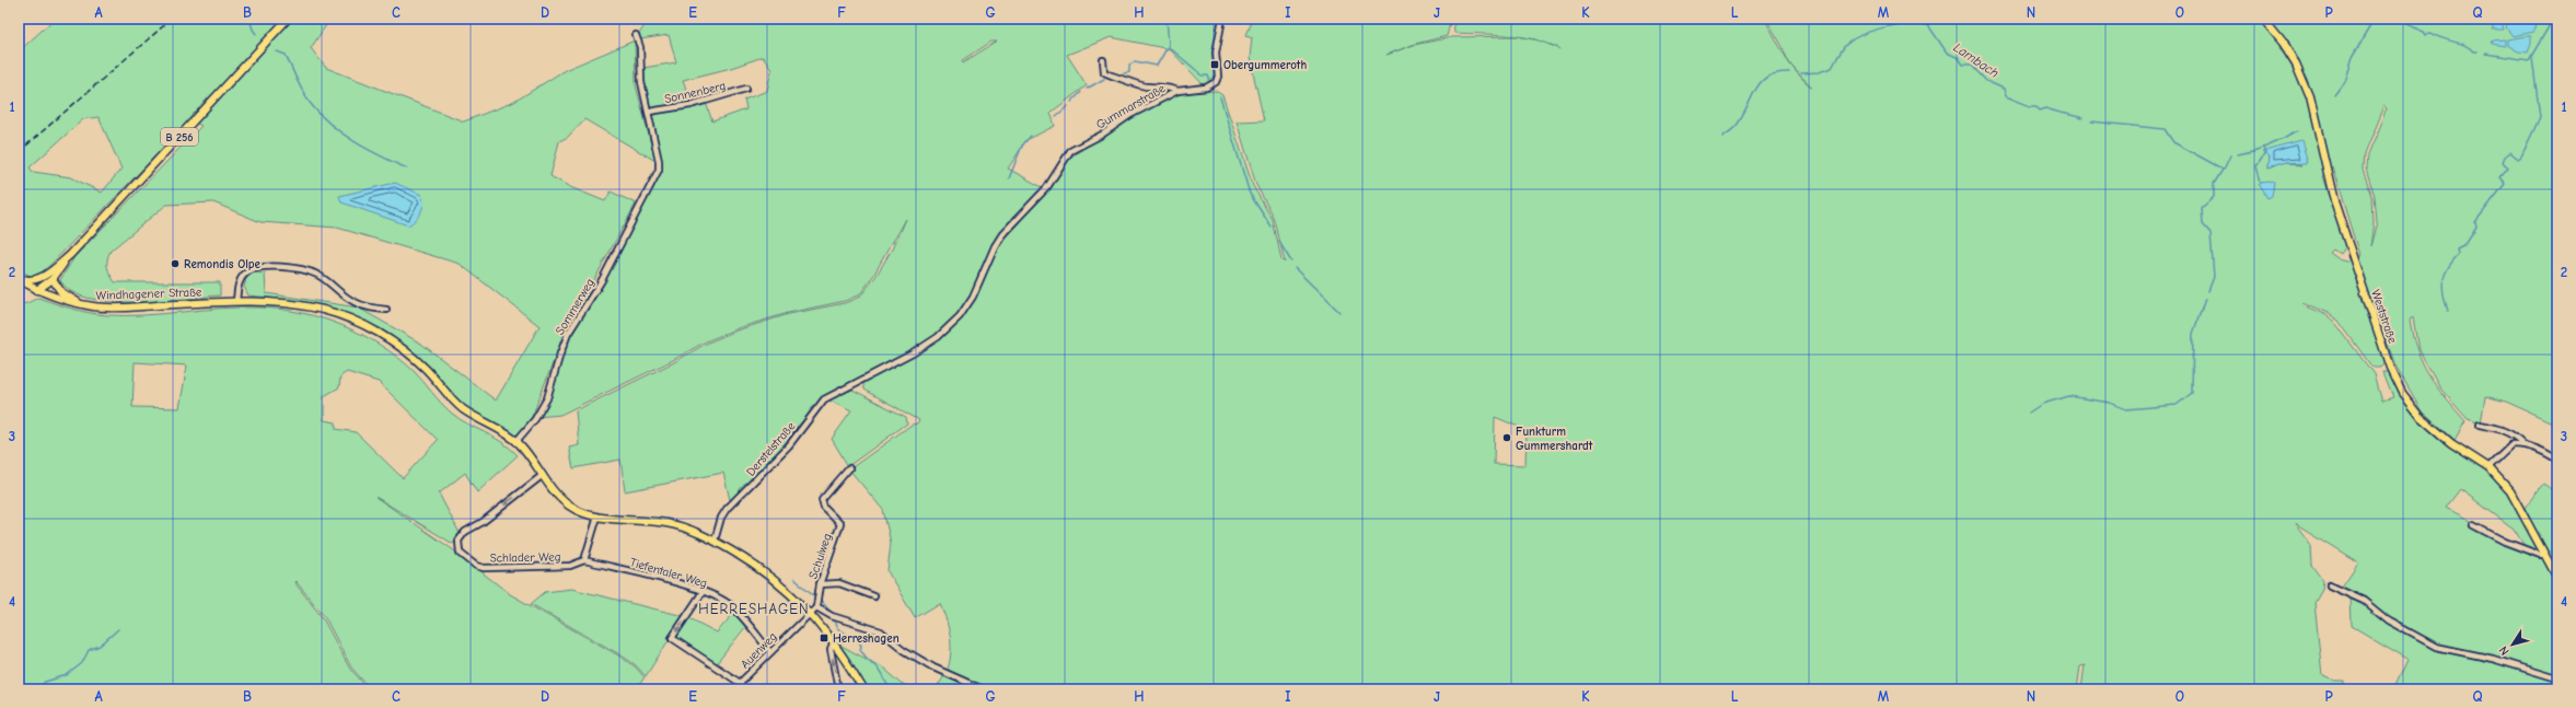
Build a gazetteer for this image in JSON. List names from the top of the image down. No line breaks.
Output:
{"streets":{"main road":["B 256","Windhagener Straße","Weststraße"],"street":["Sonnenberg","Gummarstraße","Sommerweg","Derstelstraße","Schulweg","Schlader Weg","Tiefentaler Weg","Auenweg"]},"crossings":[["Sonnenberg","Sommerweg"],["Gummarstraße","Derstelstraße"],["B 256","Windhagener Straße"],["Windhagener Straße","Sommerweg"],["Windhagener Straße","Derstelstraße"],["Windhagener Straße","Schlader Weg"],["Windhagener Straße","Auenweg"],["Schlader Weg","Tiefentaler Weg"],["Tiefentaler Weg","Auenweg"]],"districts":["HERRESHAGEN"],"water":["Lambach"],"places":{"transit":["Obergummeroth","Herreshagen"],"other":["Remondis Olpe","Funkturm Gummershardt"]},"north":"bottom left","grid":{"columns":["A","B","C","D","E","F","G","H","I","J","K","L","M","N","O","P","Q"],"rows":["1","2","3","4"]}}
